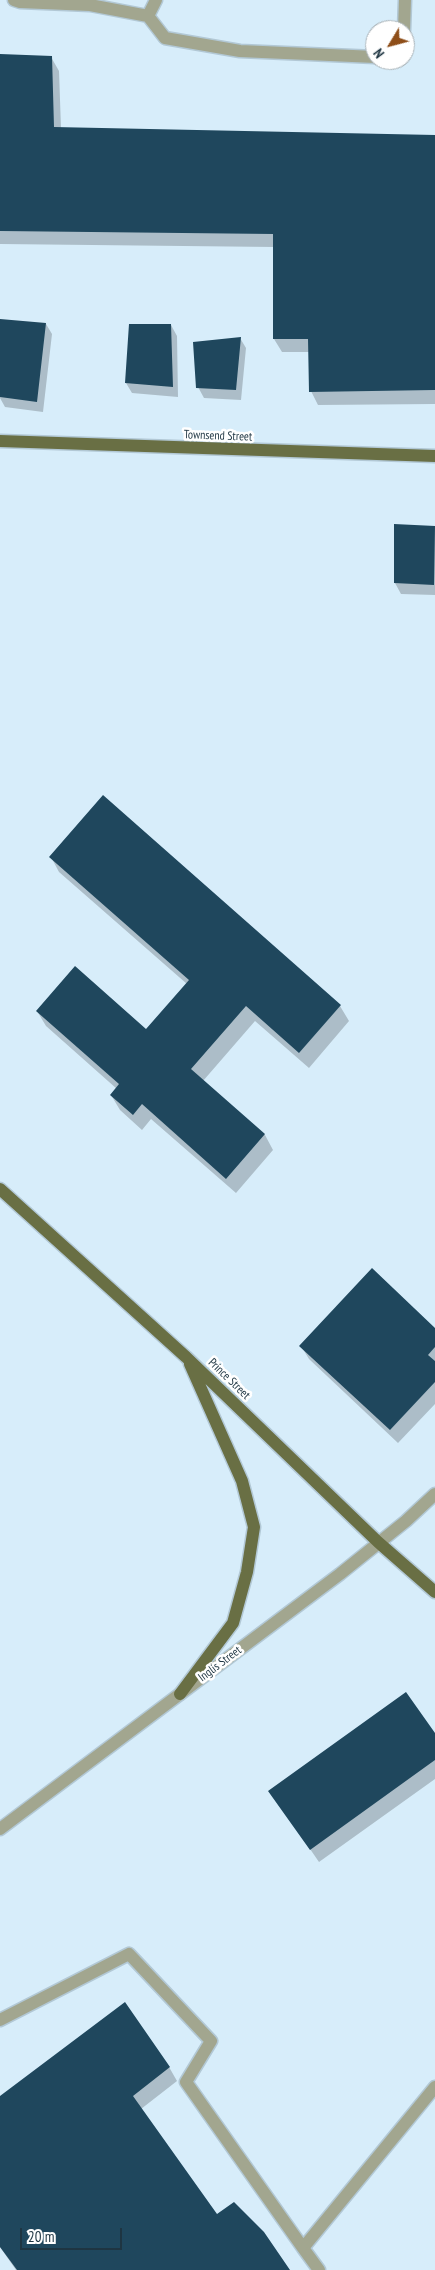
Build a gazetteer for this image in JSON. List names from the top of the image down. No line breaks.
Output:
{"streets":{"main road":["Townsend Street","Prince Street"],"street":["Inglis Street"]},"crossings":[["Prince Street","Inglis Street"]],"scale_bar":"20 m","north":"bottom left"}
